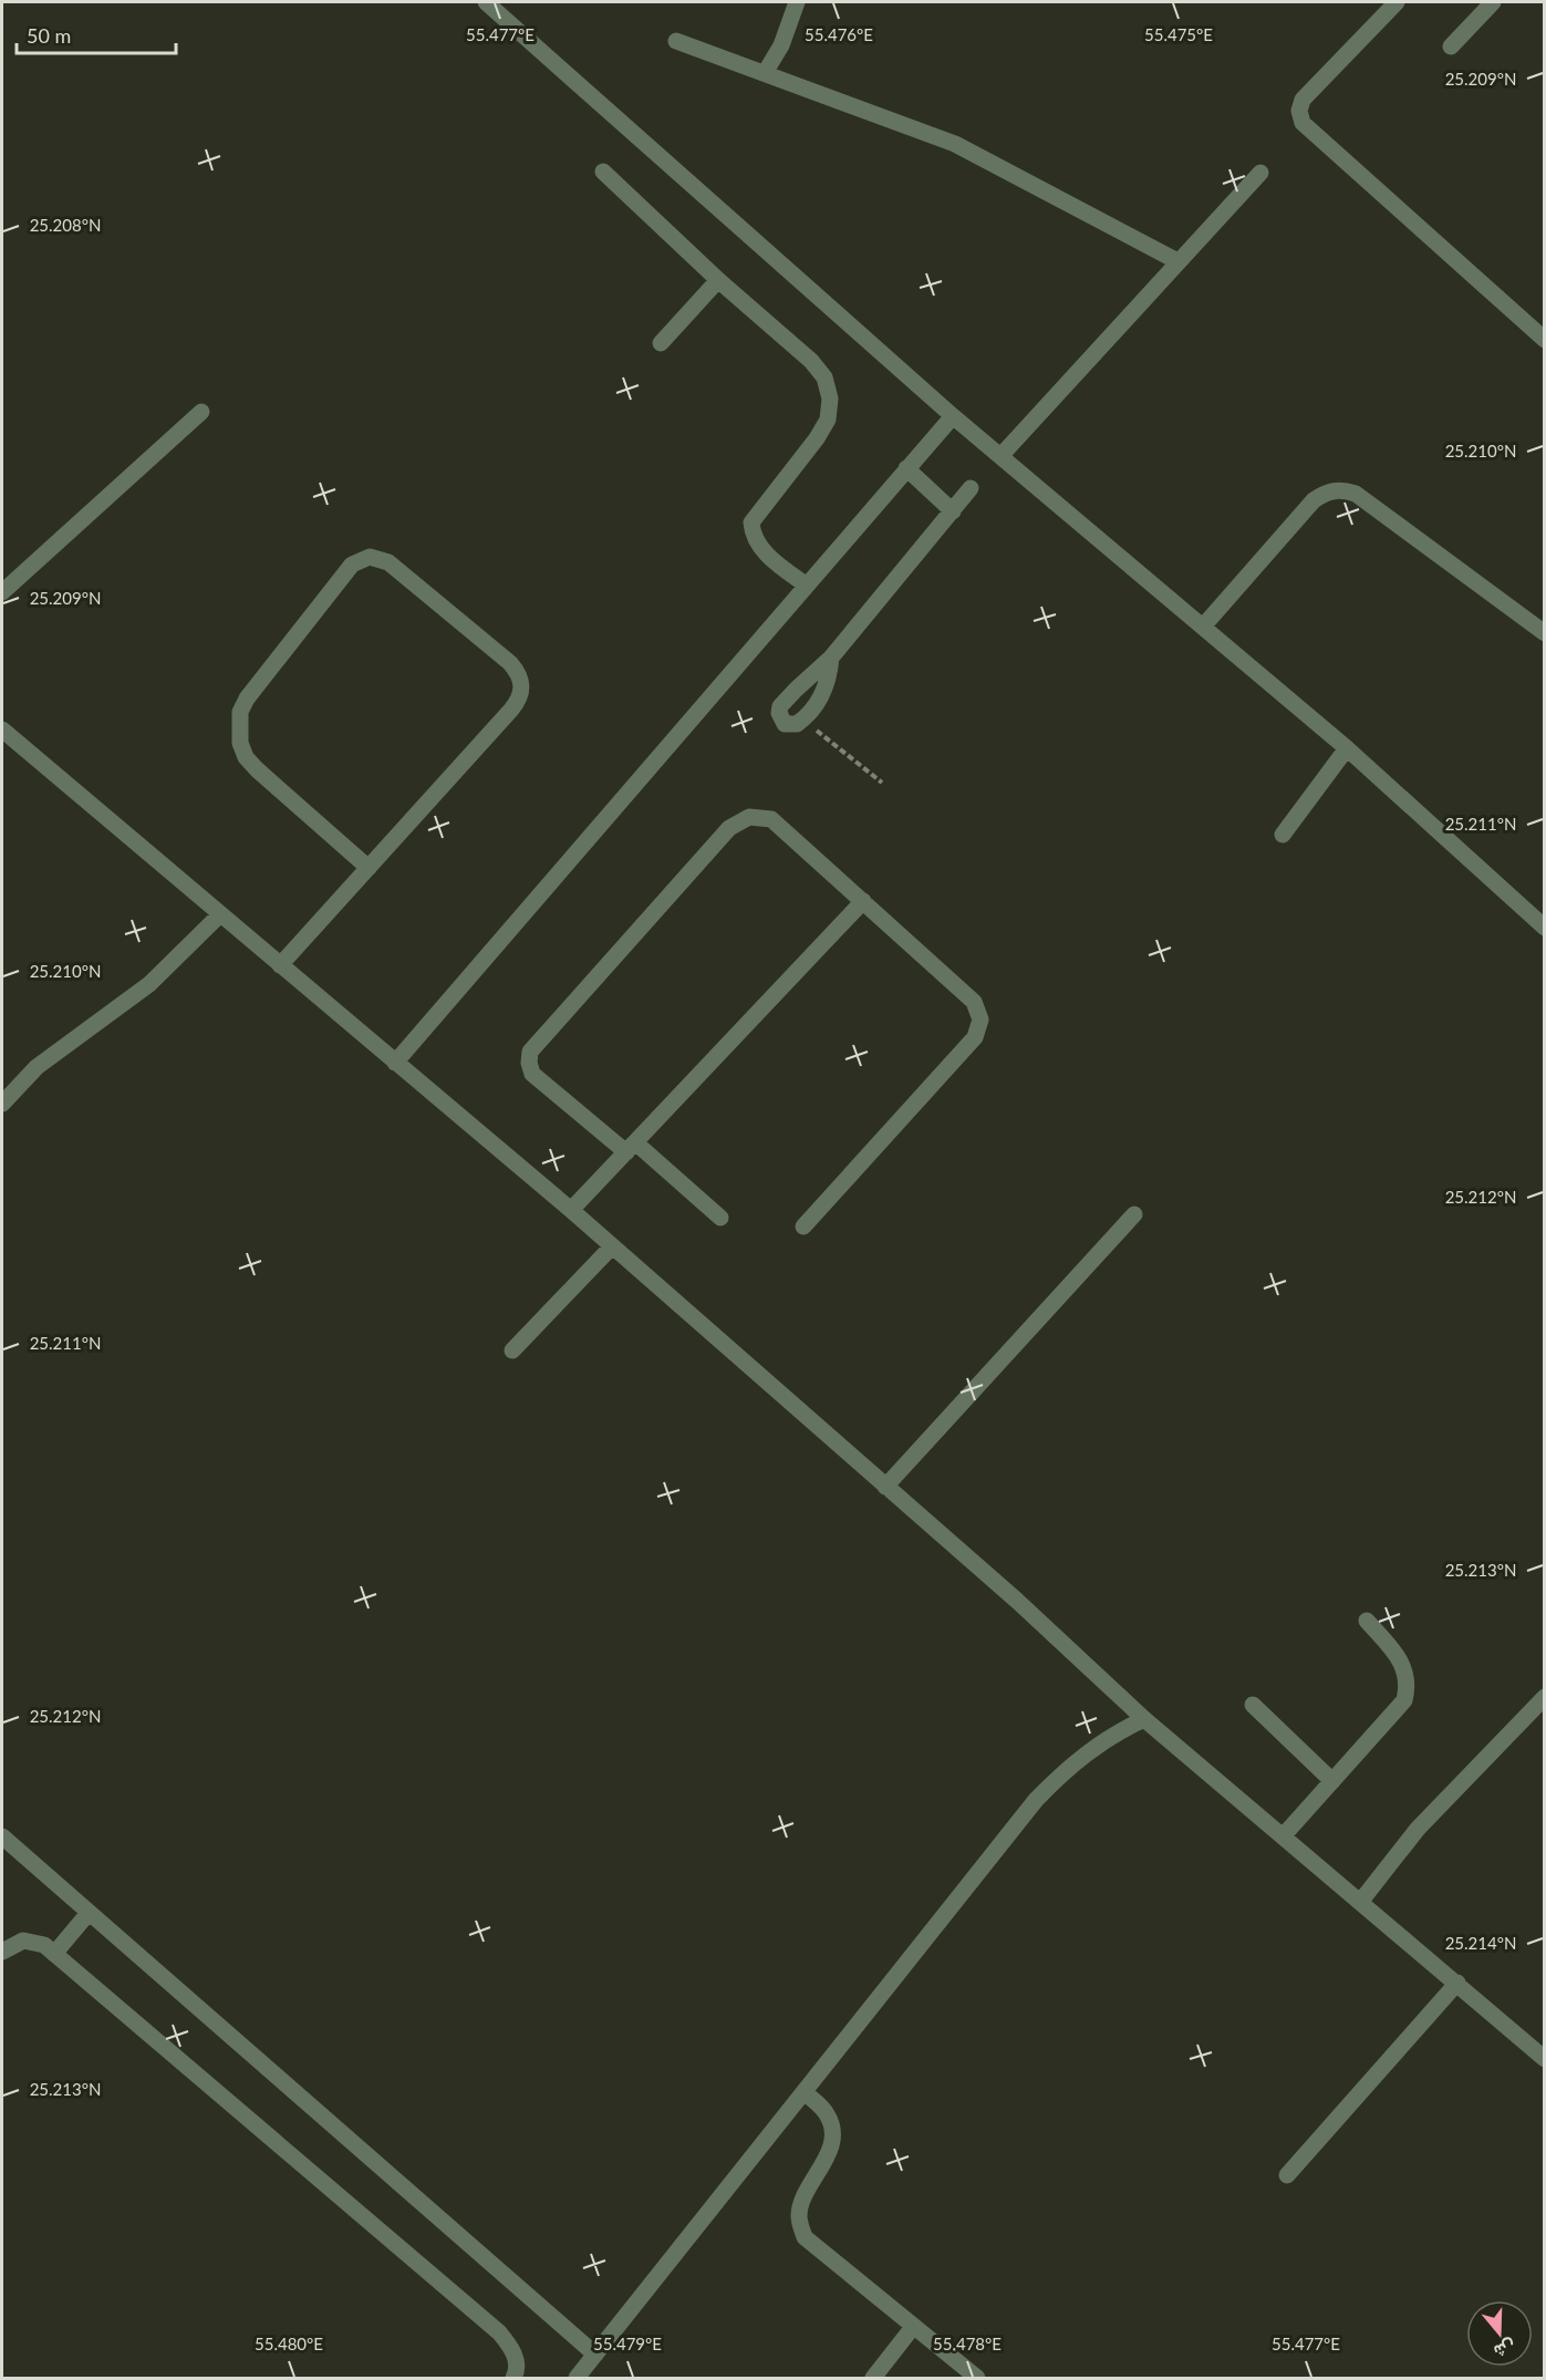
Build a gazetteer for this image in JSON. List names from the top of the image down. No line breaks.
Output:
{"scale_bar":"50 m","north":"bottom","coordinates":["55.477°E","55.476°E","55.475°E","25.209°N","25.208°N","25.210°N","25.211°N","25.212°N","25.213°N","25.214°N","55.480°E","55.479°E","55.478°E"]}
